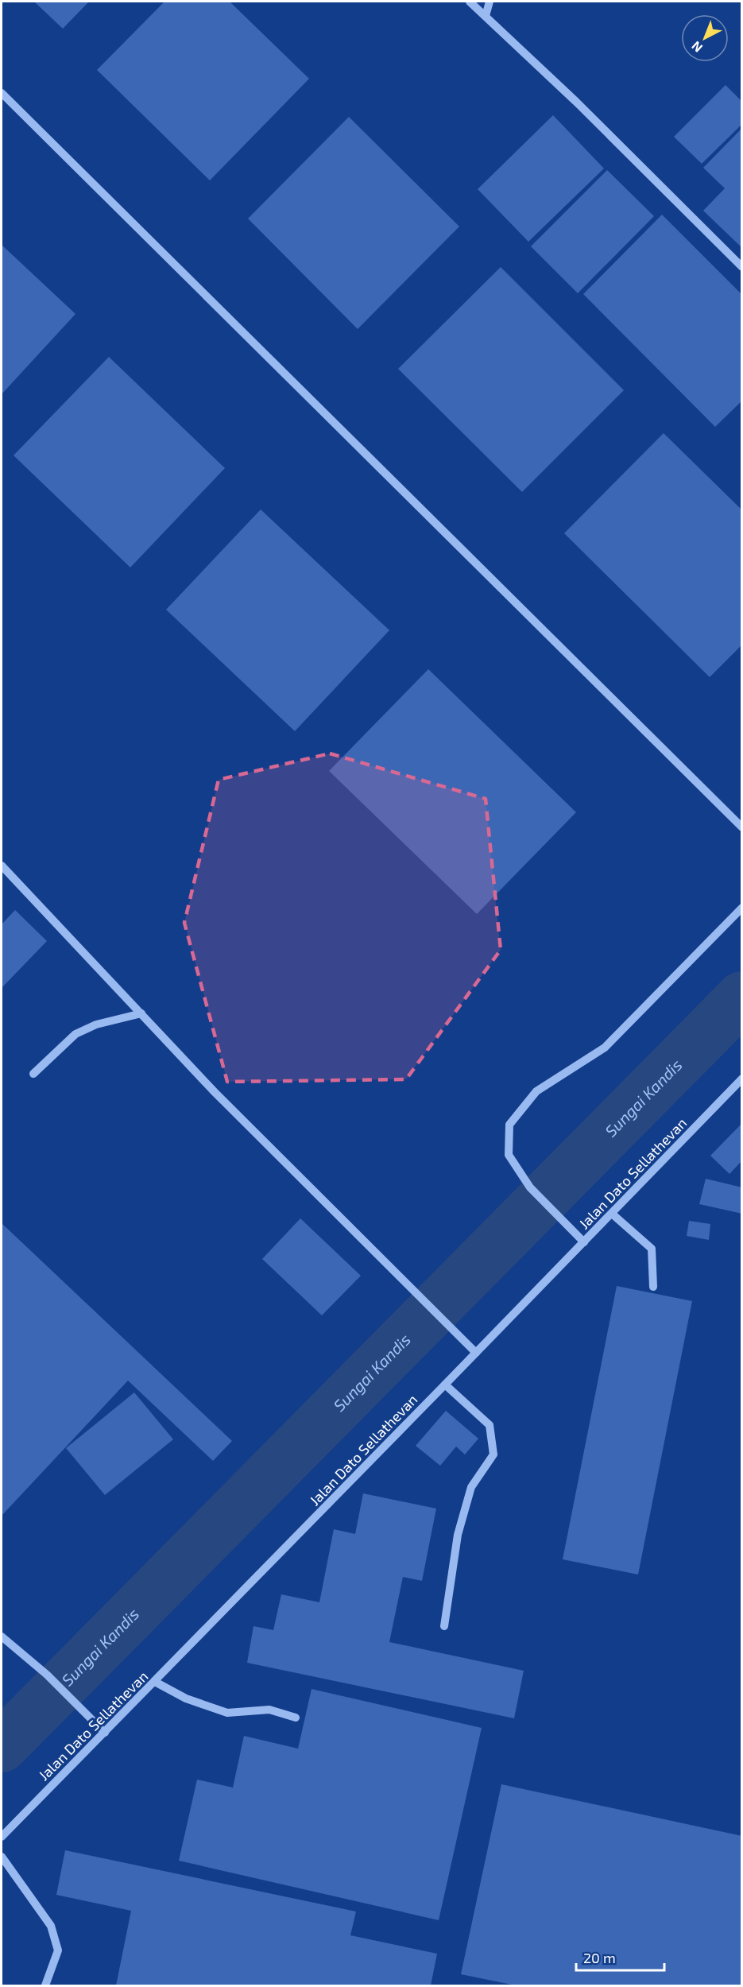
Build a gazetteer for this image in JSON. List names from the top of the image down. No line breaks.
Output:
{"streets":{"street":["Jalan Dato Sellathevan"]},"water":["Sungai Kandis"],"scale_bar":"20 m","north":"bottom left"}
